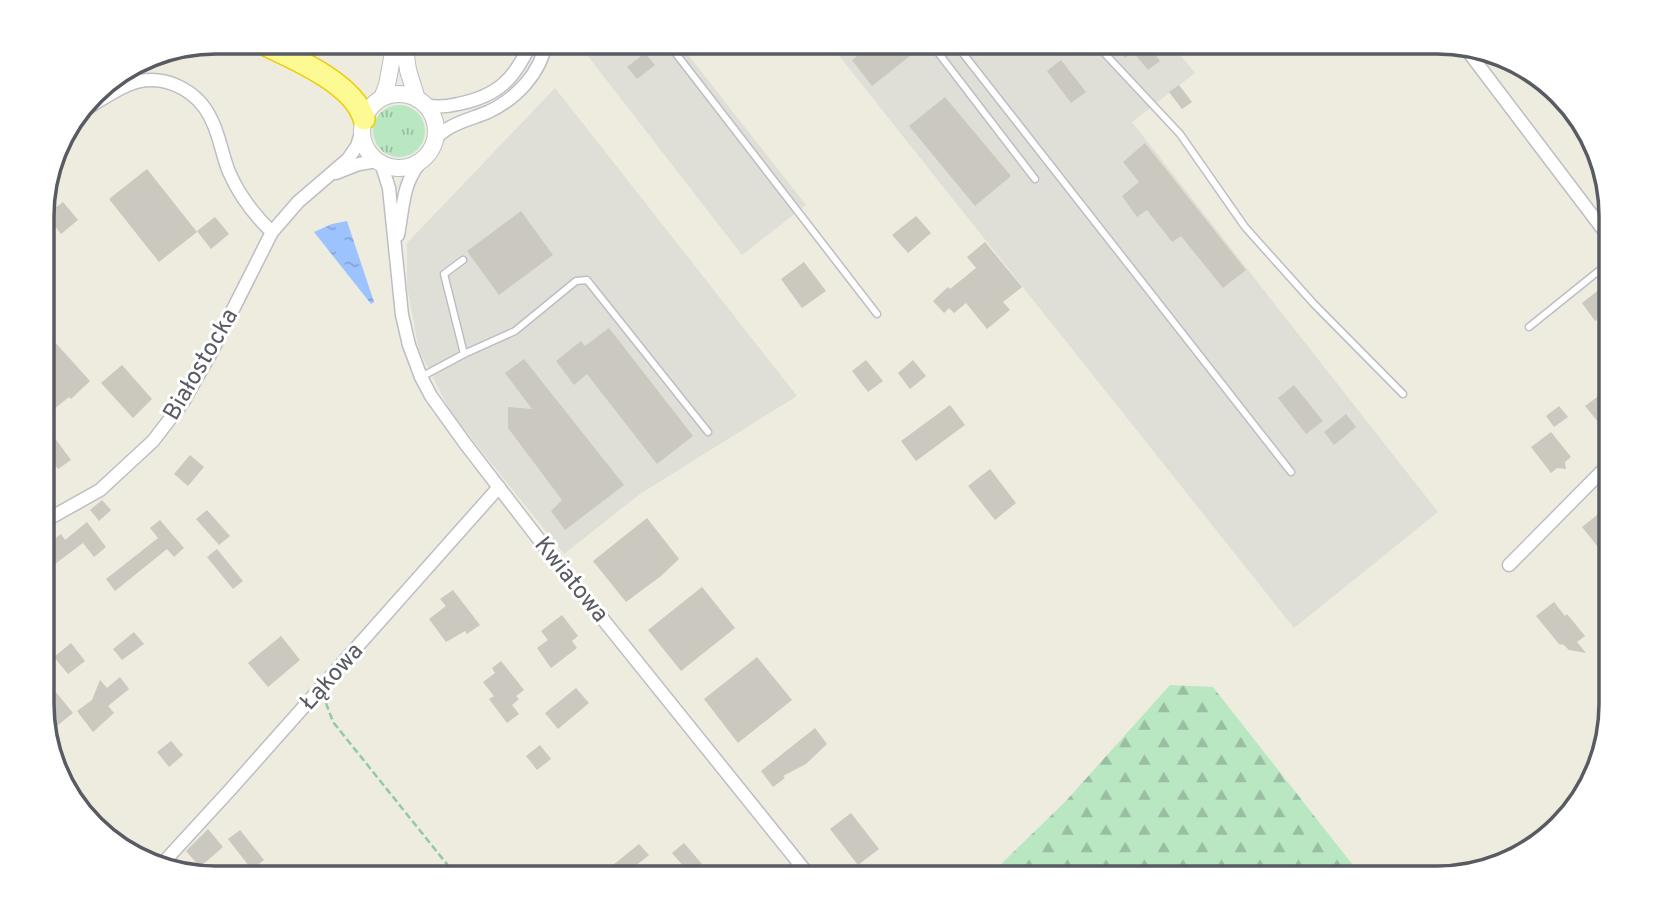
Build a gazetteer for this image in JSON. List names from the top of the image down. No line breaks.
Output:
{"streets":{"street":["Białostocka","Kwiatowa","Łąkowa"]},"crossings":[["Białostocka","Kwiatowa"],["Kwiatowa","Łąkowa"]]}
